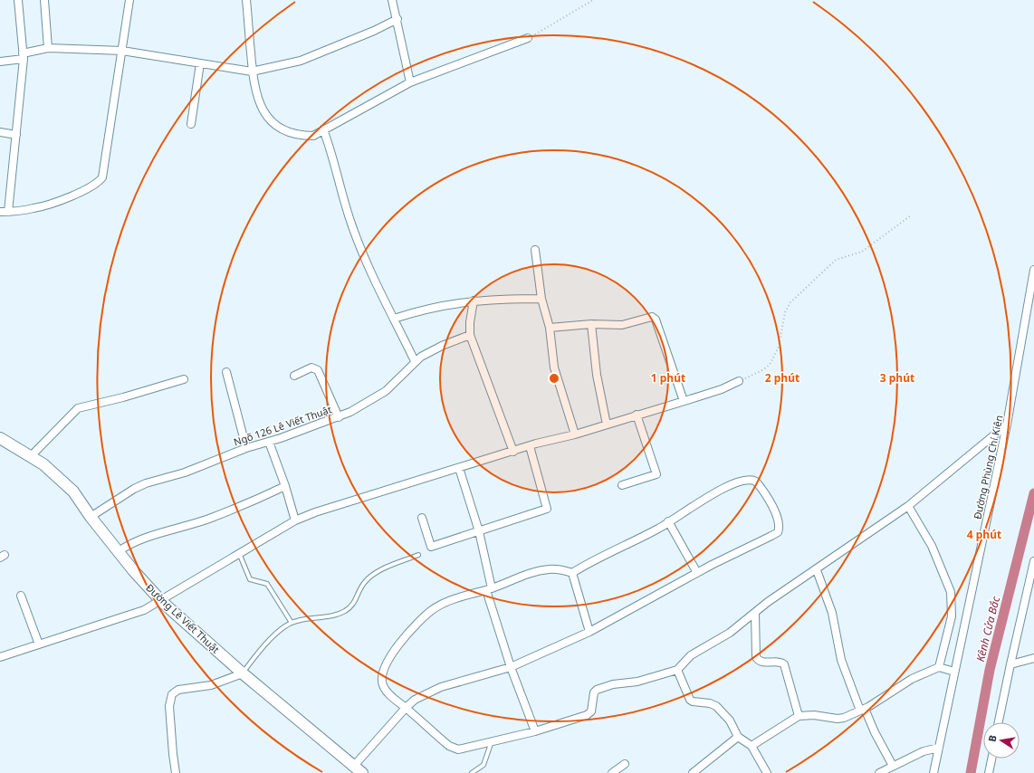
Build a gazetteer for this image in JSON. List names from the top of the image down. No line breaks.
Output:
{"streets":{"main road":["Đường Lê Viết Thuật"],"street":["Ngõ 126 Lê Viết Thuật","Đường Phùng Chí Kiên"]},"crossings":[["Ngõ 126 Lê Viết Thuật","Đường Lê Viết Thuật"]],"water":["Kênh Cửa Bắc"],"north":"left","rings":["1 phút","2 phút","3 phút","4 phút"]}
